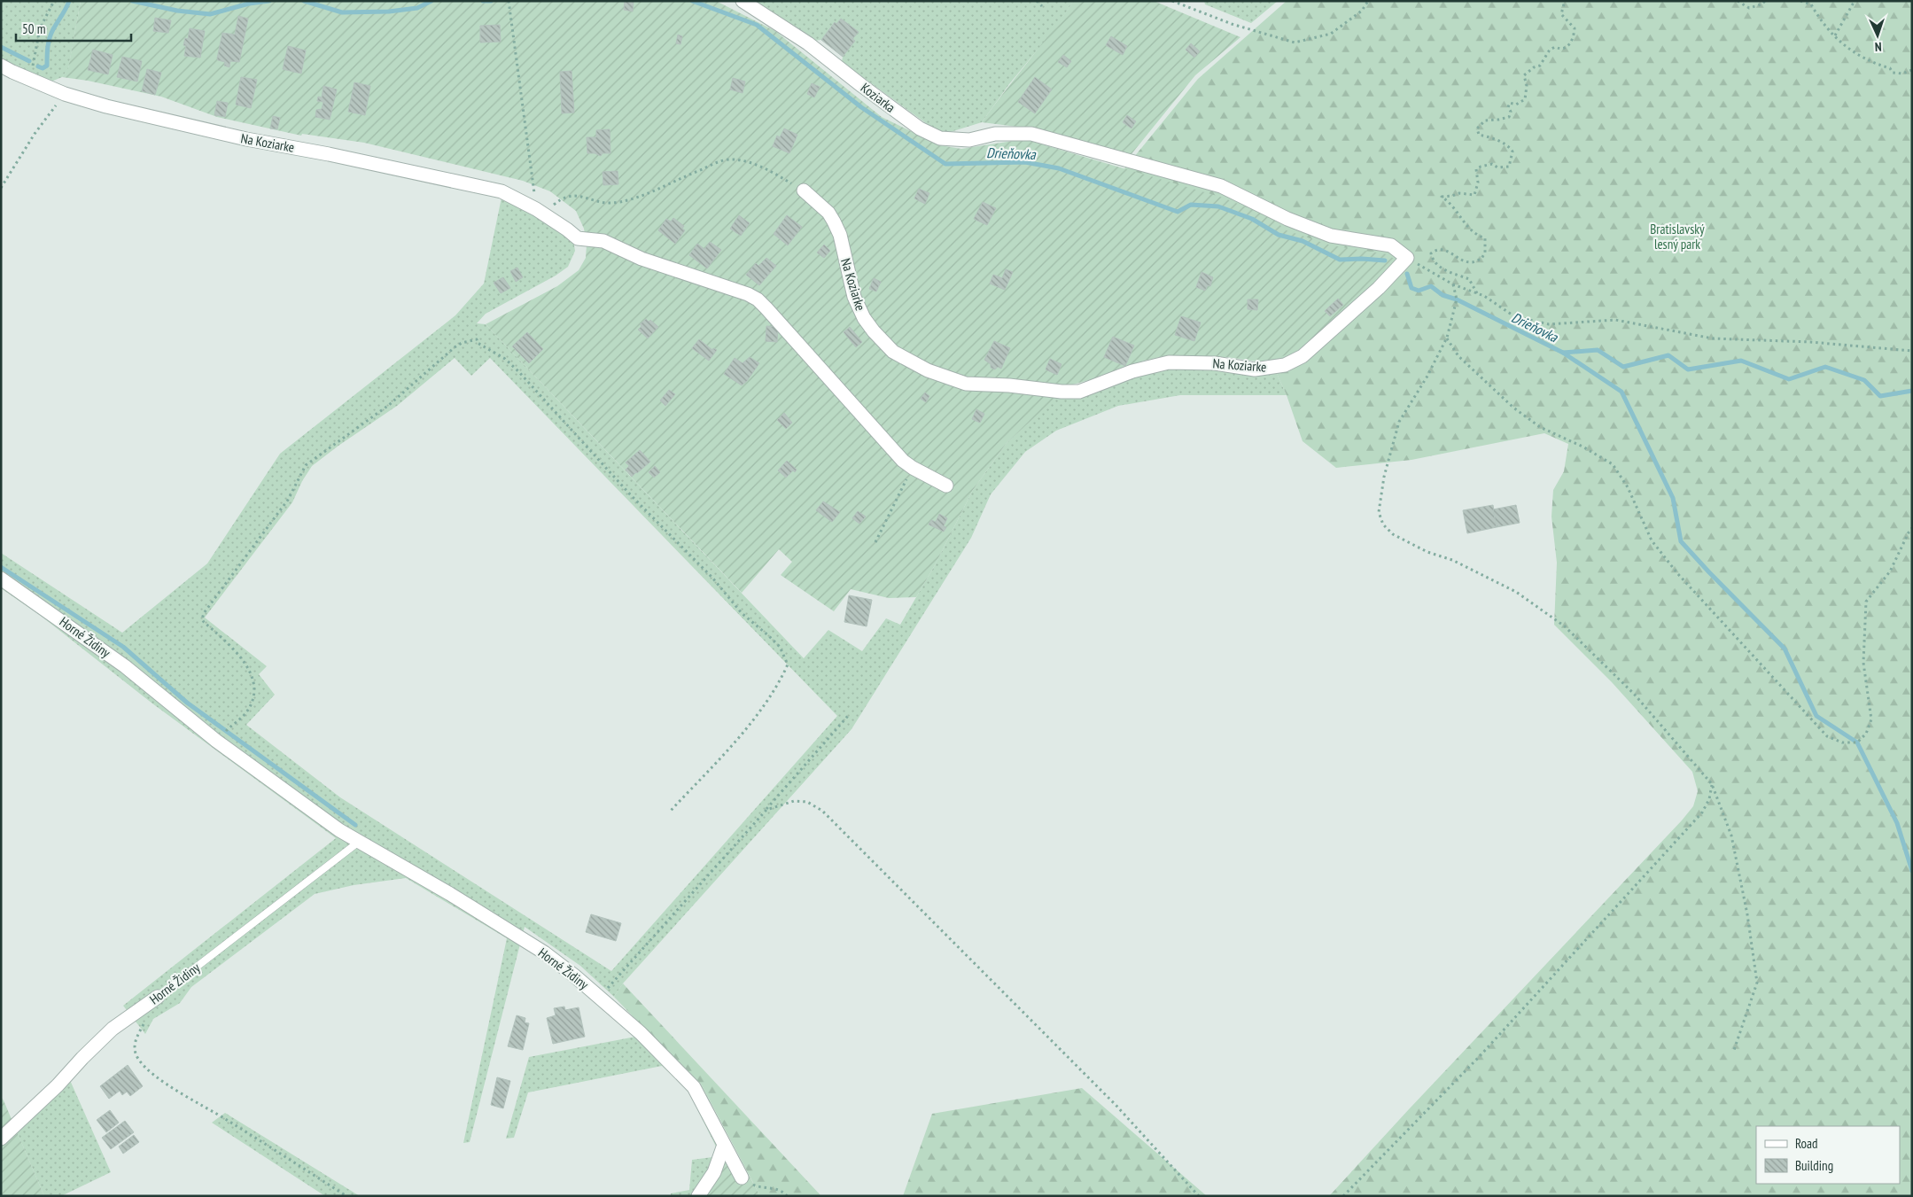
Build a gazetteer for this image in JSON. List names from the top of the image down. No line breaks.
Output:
{"streets":{"street":["Koziarka","Na Koziarke","Horné Židiny"]},"crossings":[["Koziarka","Na Koziarke"]],"water":["Drieňovka"],"parks":["Bratislavský lesný park"],"legend":["Road","Building"],"scale_bar":"50 m","north":"bottom"}
